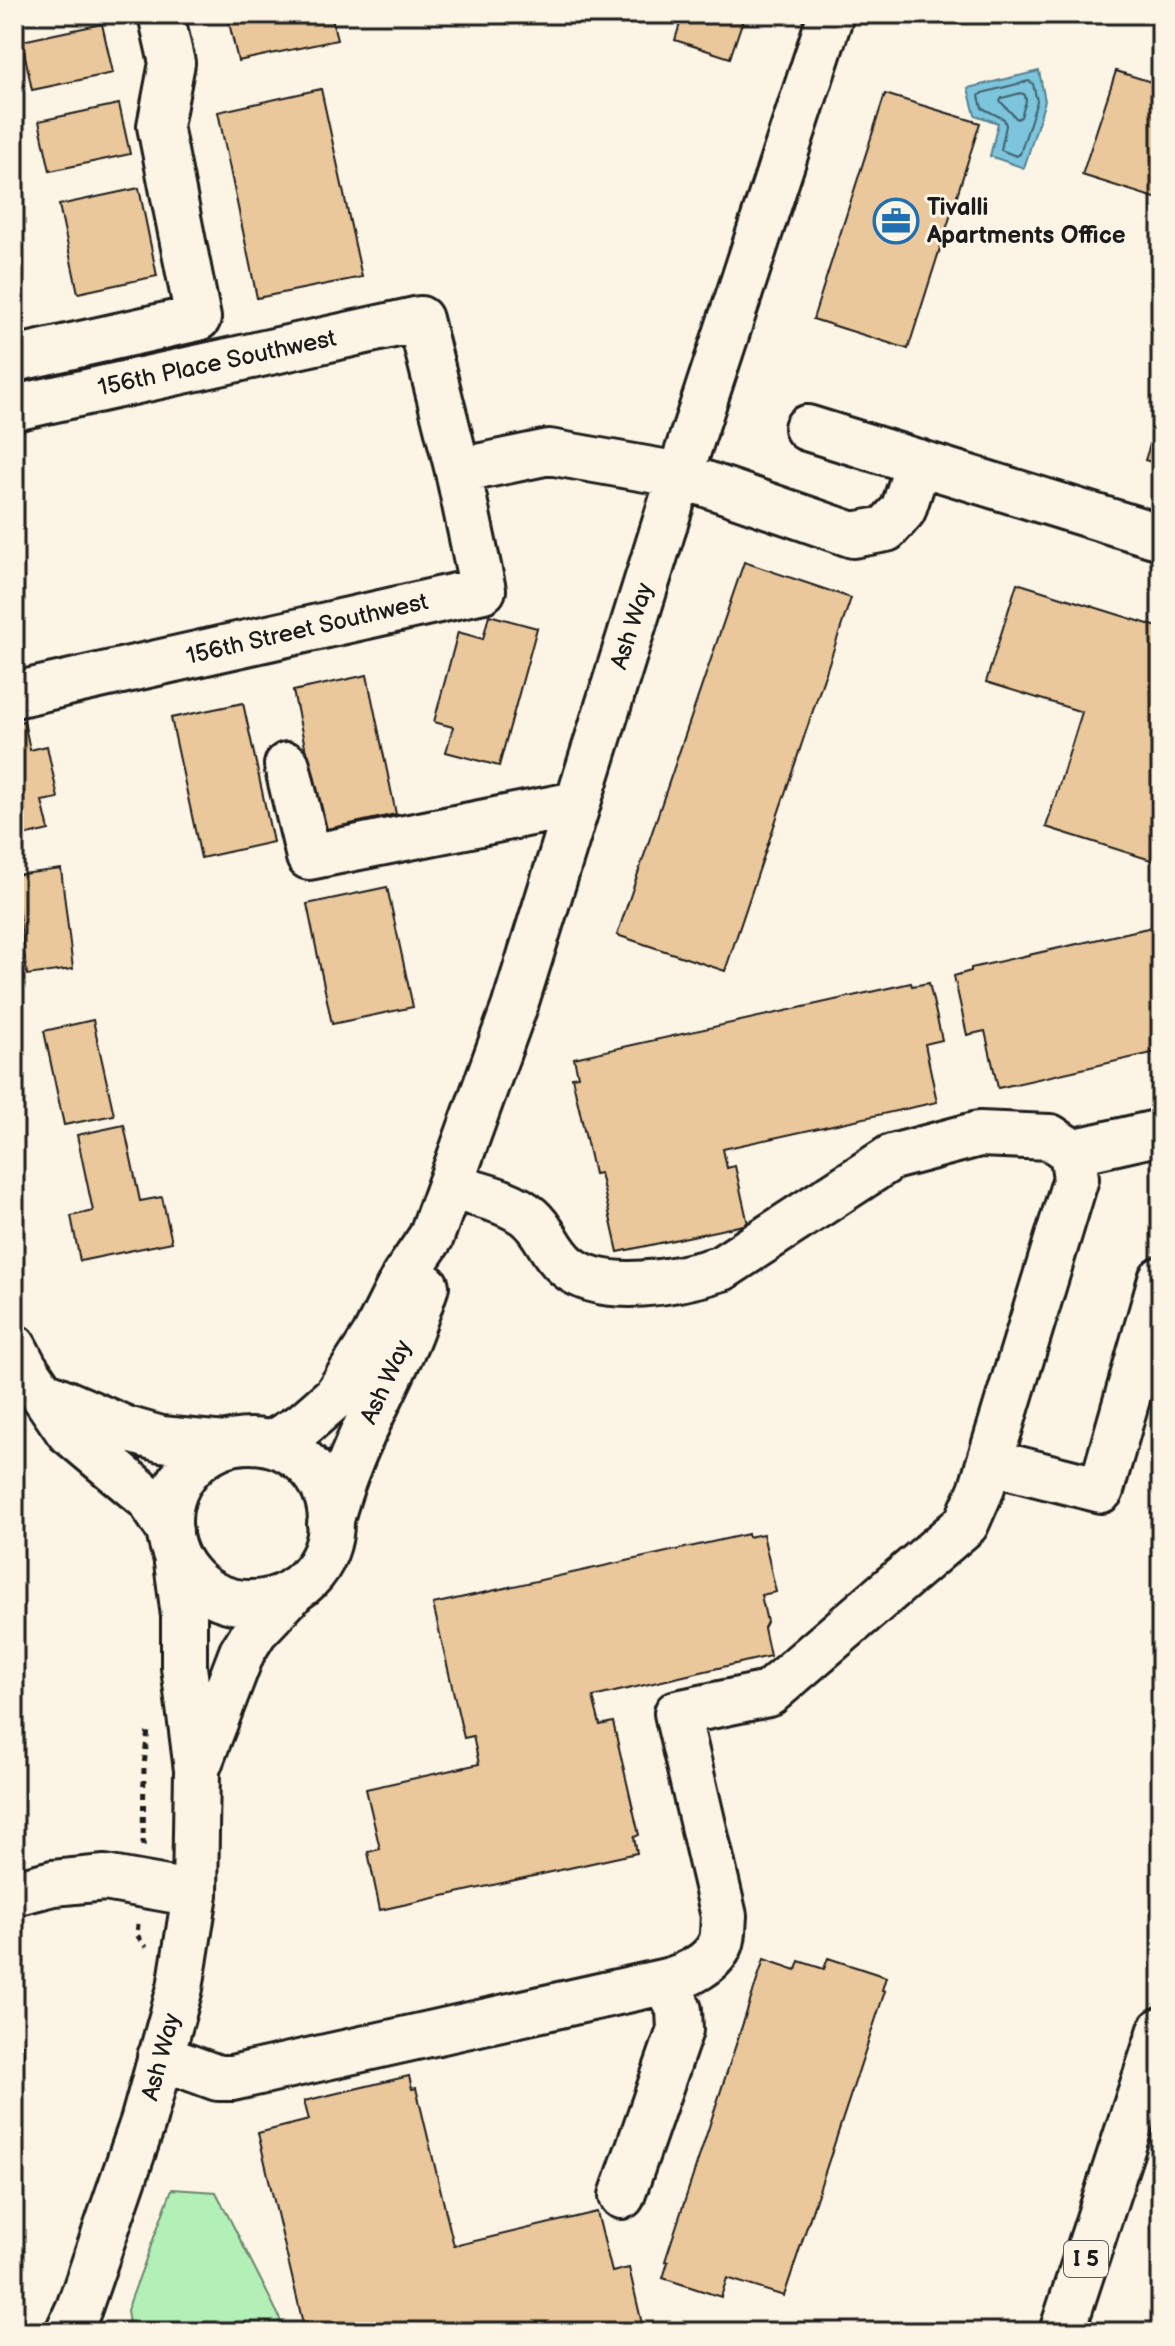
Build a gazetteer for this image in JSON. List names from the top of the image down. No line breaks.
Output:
{"streets":{"main road":["156th Place Southwest","Ash Way","156th Street Southwest","I 5"]},"crossings":[["156th Place Southwest","156th Street Southwest"]],"places":{"office":["Tivalli Apartments Office"]}}
